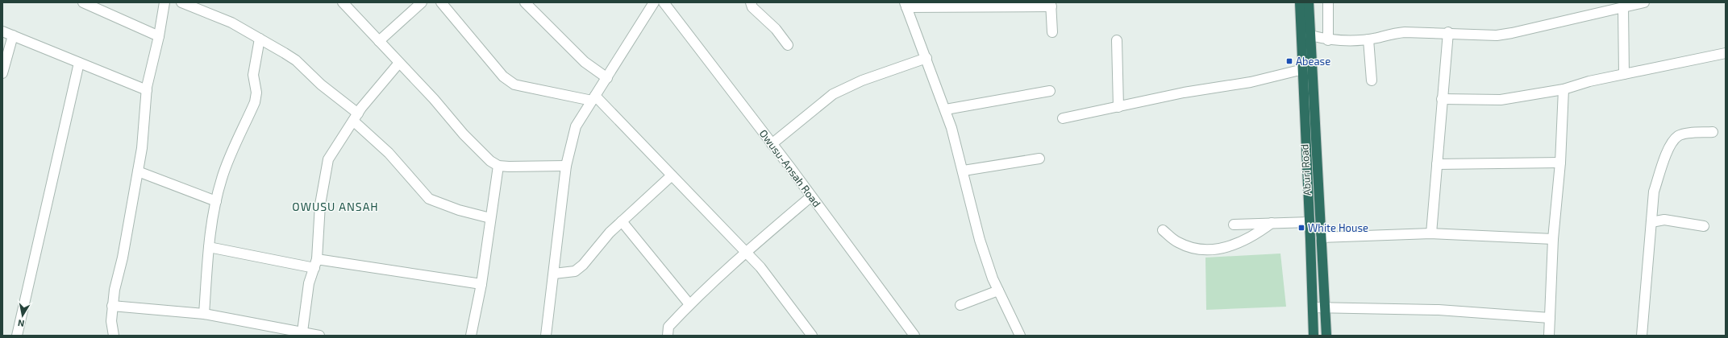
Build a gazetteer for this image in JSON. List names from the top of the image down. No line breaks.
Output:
{"streets":{"highway":["Aburi Road"],"street":["Owusu-Ansah Road"]},"districts":["OWUSU ANSAH"],"places":{"transit":["Abease","White House"]},"north":"bottom"}
